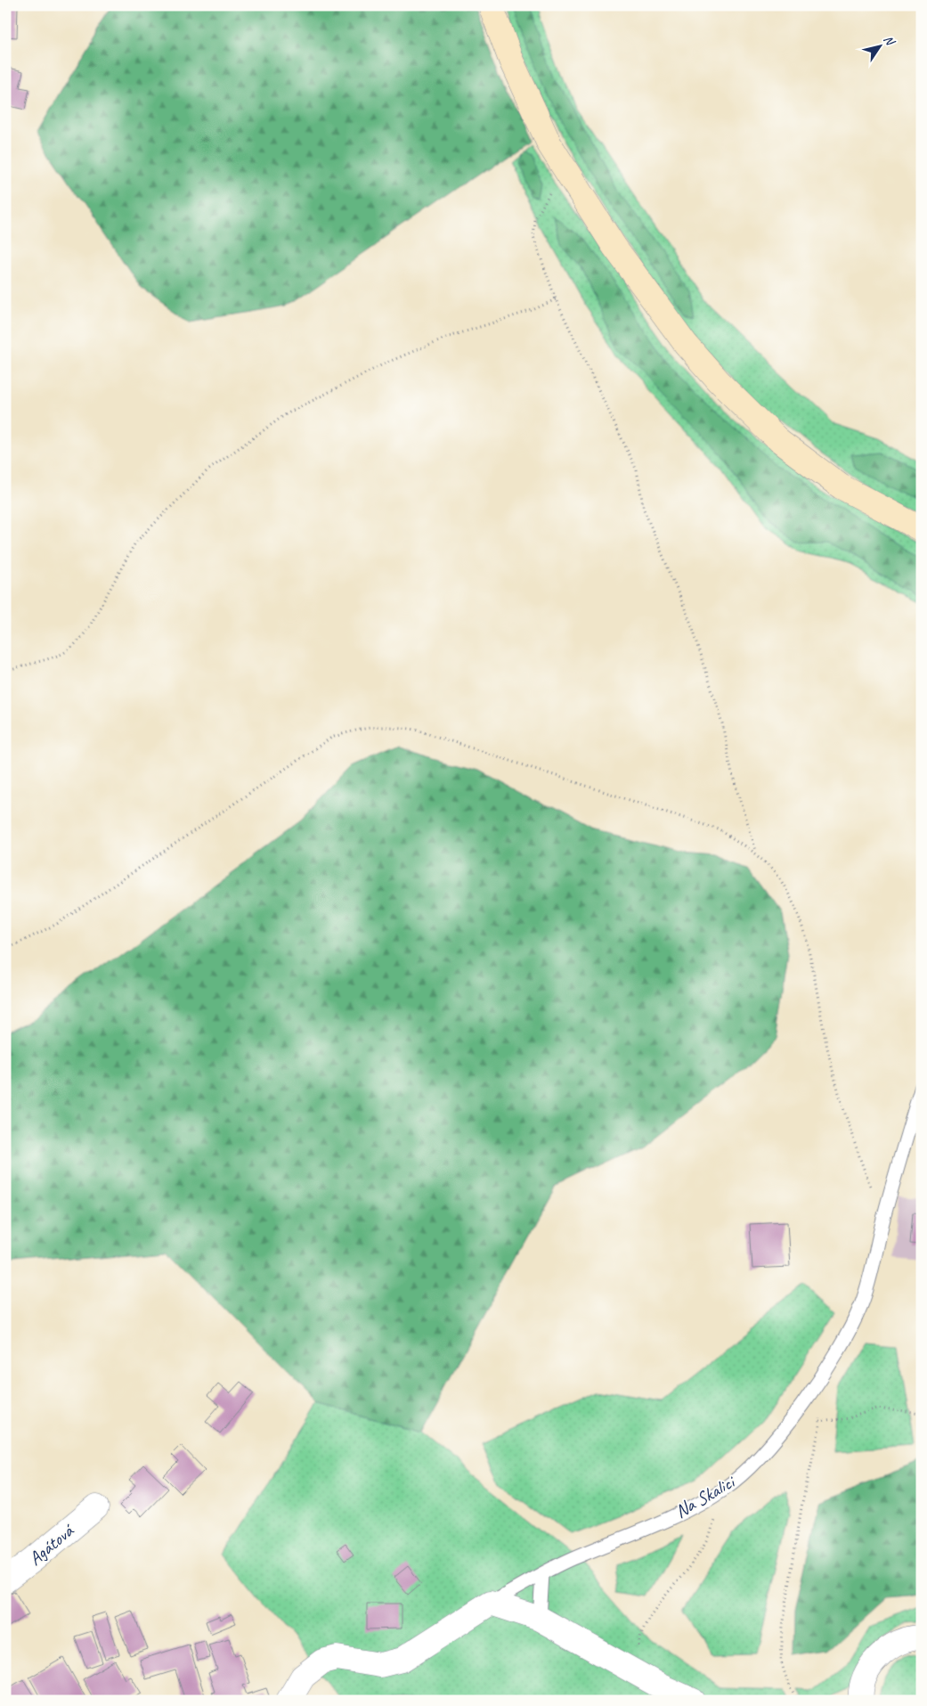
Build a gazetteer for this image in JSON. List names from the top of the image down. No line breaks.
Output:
{"streets":{"street":["Na Skalici","Agátová"]},"north":"top right"}
